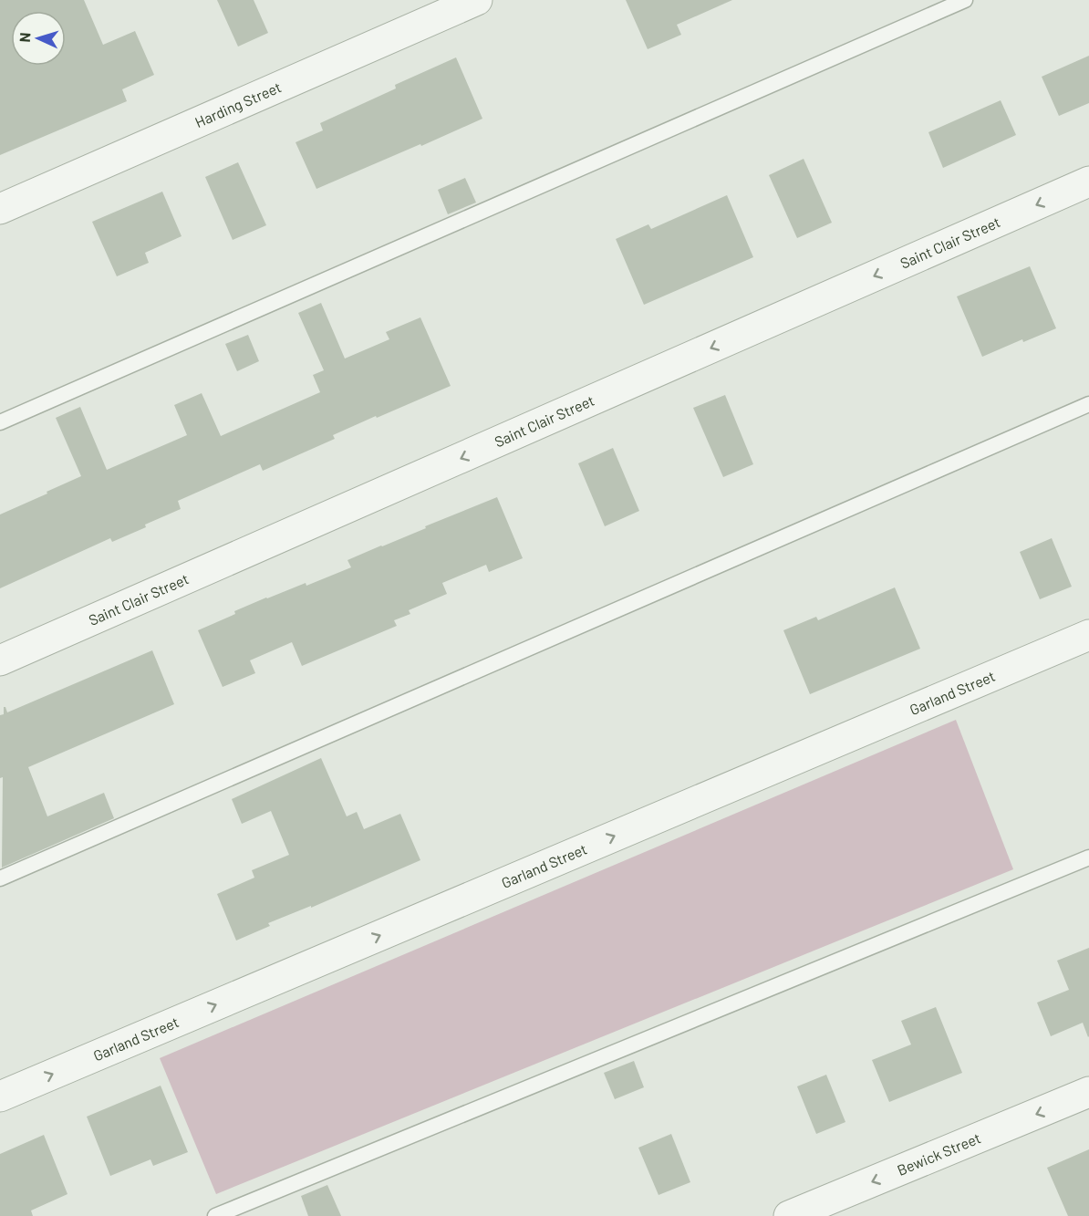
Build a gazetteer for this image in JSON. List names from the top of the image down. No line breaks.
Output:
{"streets":{"street":["Harding Street","Saint Clair Street","Garland Street","Bewick Street"]},"one_way":["Saint Clair Street","Garland Street","Bewick Street"],"north":"left"}
